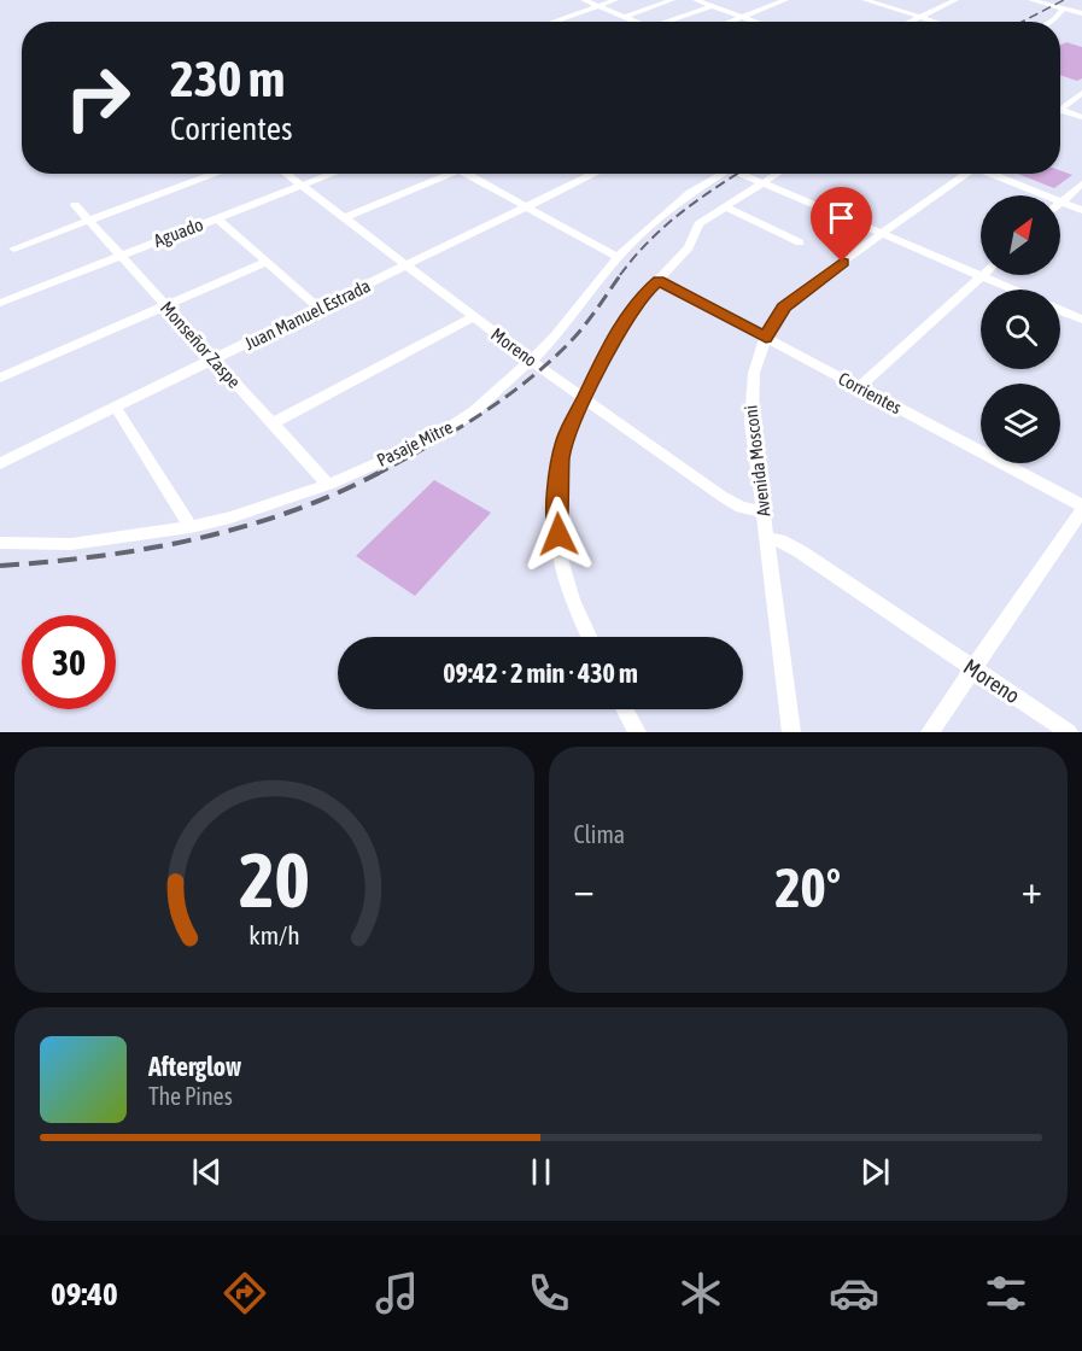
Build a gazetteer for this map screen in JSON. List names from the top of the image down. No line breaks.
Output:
{"streets":{"street":["Aguado","Juan Manuel Estrada","Monseñor Zaspe","Moreno","Corrientes","Pasaje Mitre","Avenida Mosconi"]},"crossings":[["Aguado","Monseñor Zaspe"],["Aguado","Moreno"],["Juan Manuel Estrada","Monseñor Zaspe"],["Juan Manuel Estrada","Moreno"],["Monseñor Zaspe","Pasaje Mitre"],["Moreno","Pasaje Mitre"],["Moreno","Avenida Mosconi"],["Corrientes","Avenida Mosconi"]],"north":"top right","page":{"turn":["230 m","Corrientes"],"limit":"30","trip":"09:42 · 2 min · 430 m","tile":"Clima","heat":["−","20°","+"],"song":["Afterglow","The Pines"],"tabs":"09:40","gauge":["20","km/h"]}}
